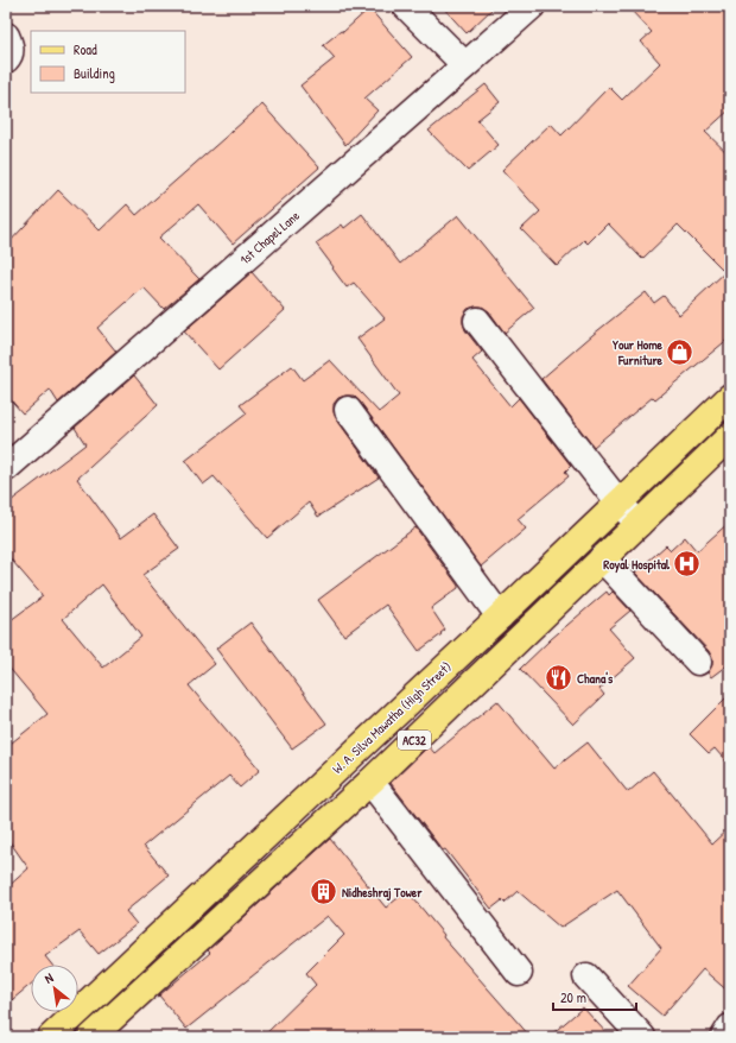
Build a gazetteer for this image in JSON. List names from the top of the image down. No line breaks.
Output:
{"streets":{"main road":["W. A. Silva Mawatha (High Street)","AC32"],"street":["1st Chapel Lane"]},"places":{"shop":["Your Home Furniture"],"hospital":["Royal Hospital"],"restaurant":["Chana's"],"building":["Nidheshraj Tower"]},"legend":["Road","Building"],"scale_bar":"20 m","north":"top left"}
